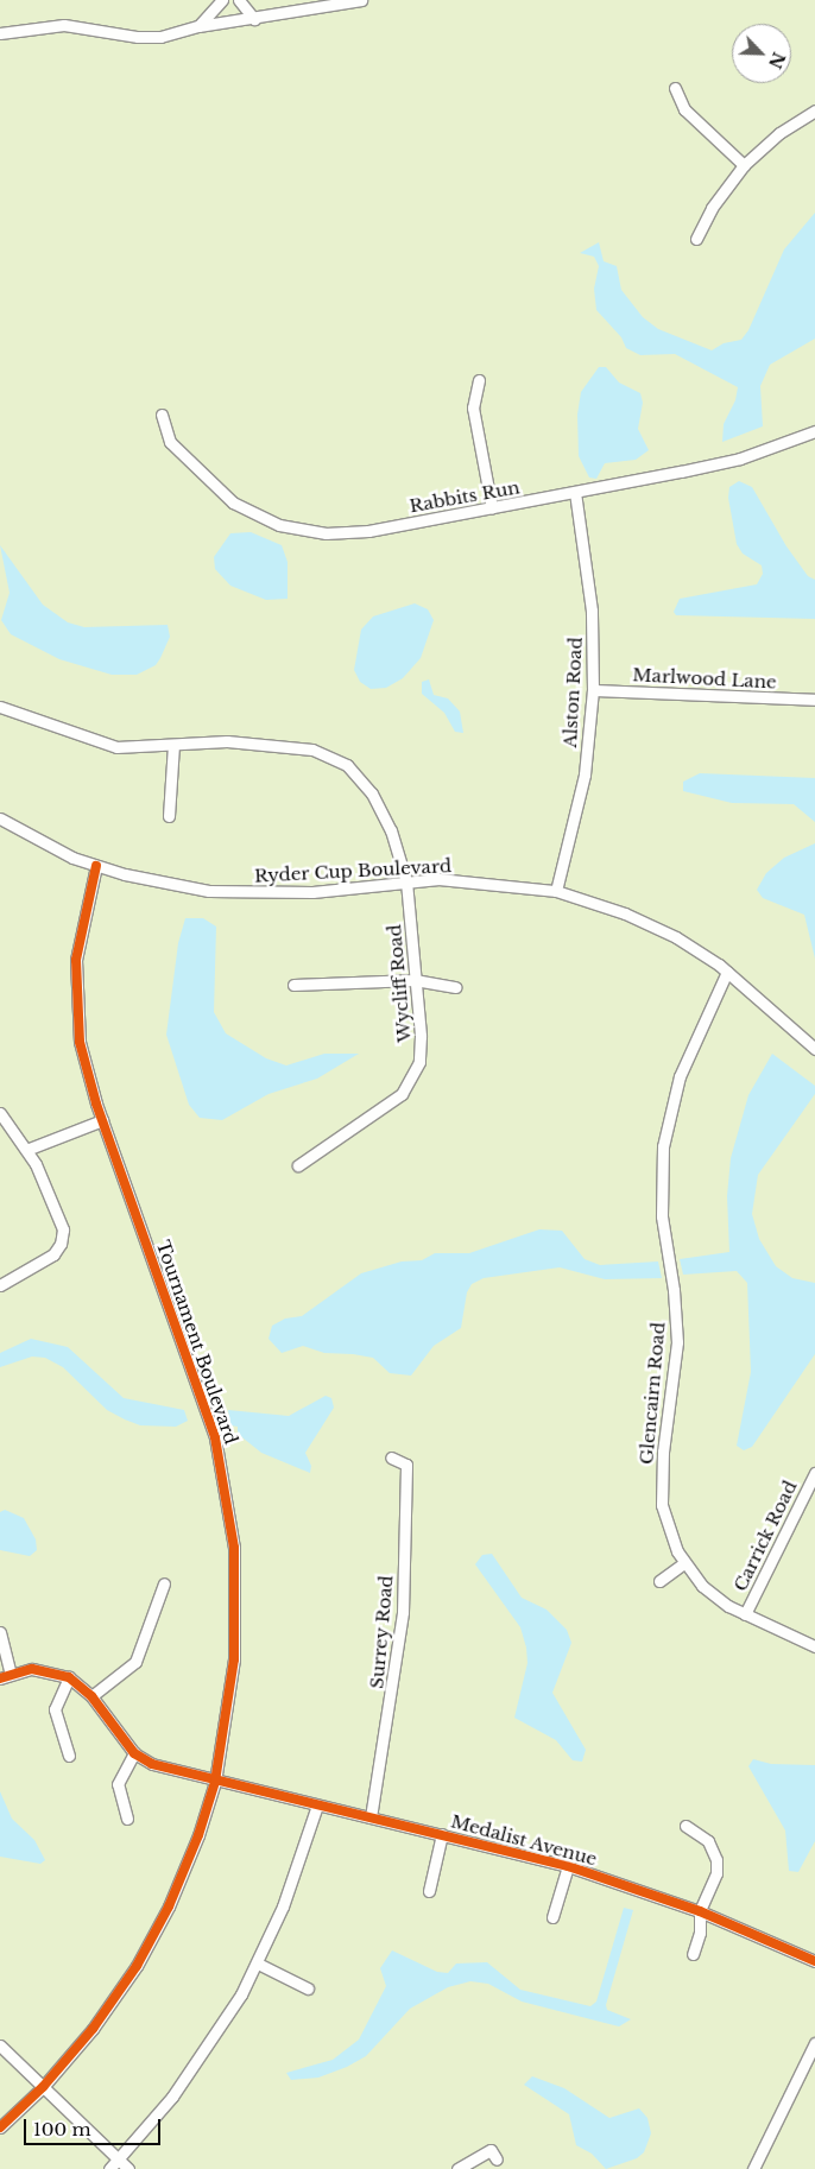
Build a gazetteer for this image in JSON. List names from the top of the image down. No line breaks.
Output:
{"streets":{"street":["Rabbits Run","Marlwood Lane","Alston Road","Ryder Cup Boulevard","Wycliff Road","Tournament Boulevard","Glencairn Road","Carrick Road","Surrey Road","Medalist Avenue"]},"crossings":[["Rabbits Run","Alston Road"],["Marlwood Lane","Alston Road"],["Alston Road","Ryder Cup Boulevard"],["Ryder Cup Boulevard","Wycliff Road"],["Ryder Cup Boulevard","Tournament Boulevard"],["Ryder Cup Boulevard","Glencairn Road"],["Tournament Boulevard","Medalist Avenue"],["Glencairn Road","Carrick Road"],["Surrey Road","Medalist Avenue"]],"scale_bar":"100 m","north":"bottom right"}
